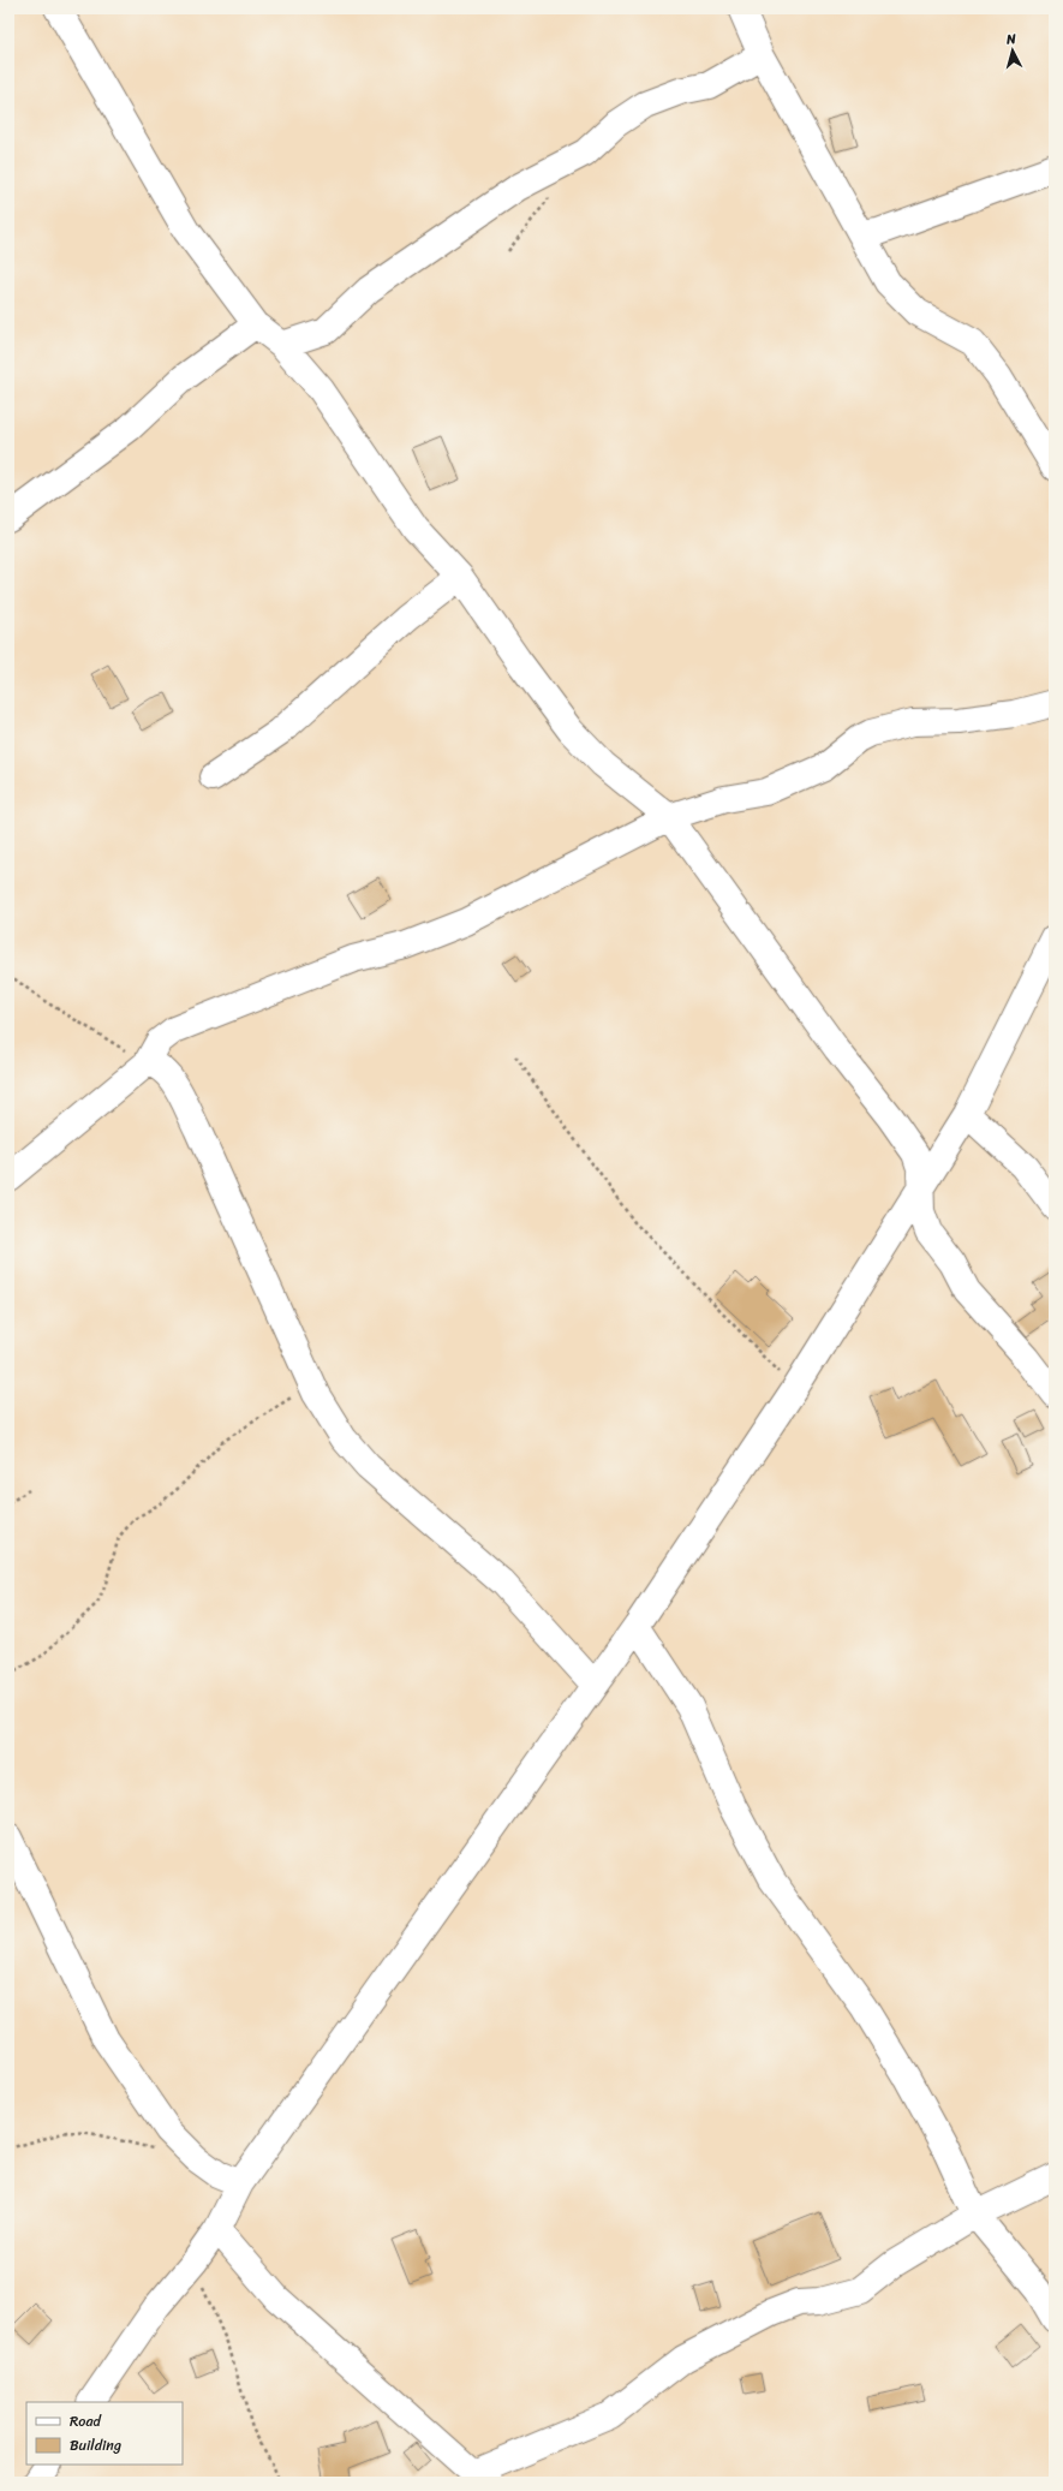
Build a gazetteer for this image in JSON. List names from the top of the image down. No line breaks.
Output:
{"legend":["Road","Building"],"north":"top"}
